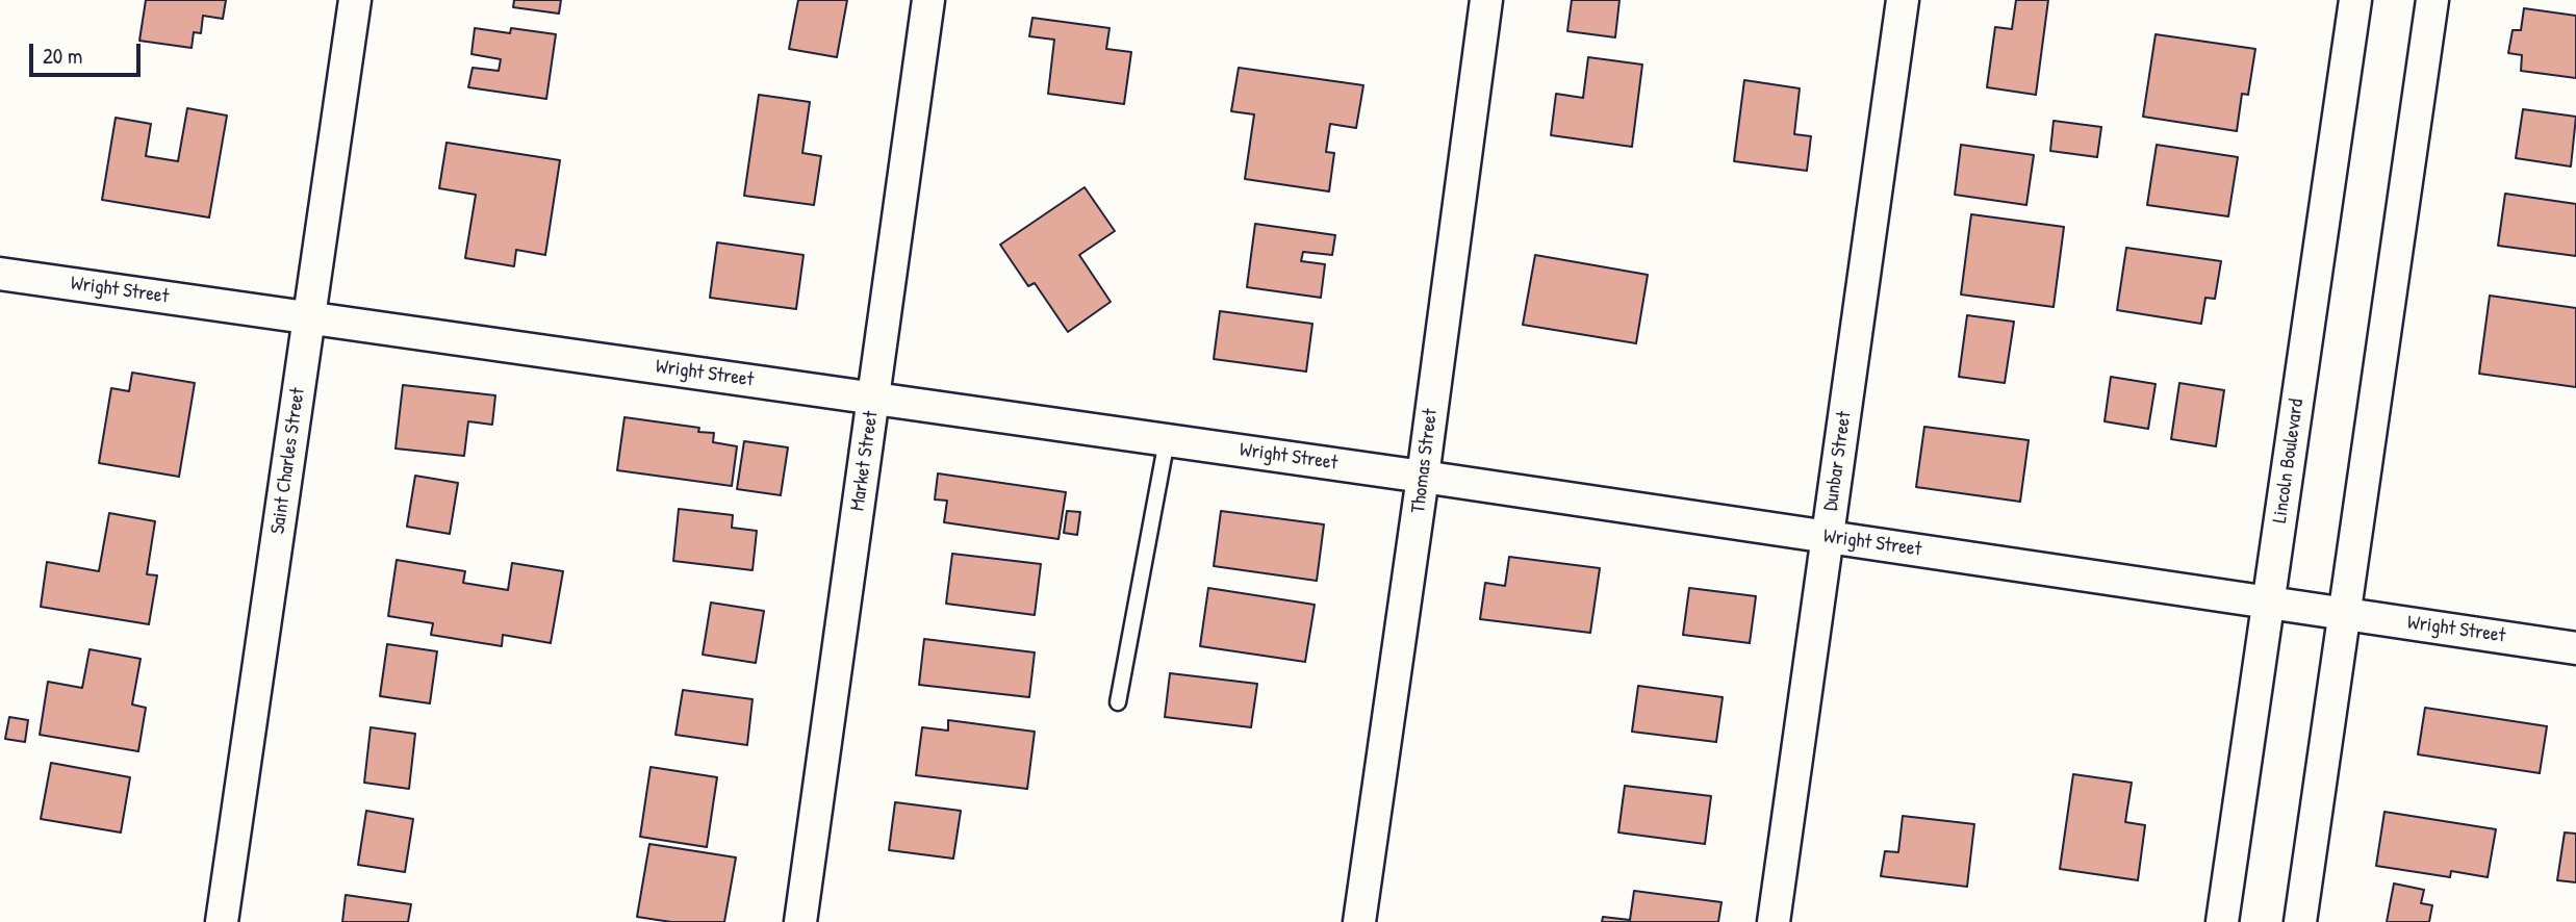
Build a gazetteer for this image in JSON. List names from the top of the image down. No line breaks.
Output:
{"streets":{"street":["Wright Street","Saint Charles Street","Market Street","Thomas Street","Dunbar Street","Lincoln Boulevard"]},"crossings":[["Wright Street","Saint Charles Street"],["Wright Street","Market Street"],["Wright Street","Thomas Street"],["Wright Street","Dunbar Street"],["Wright Street","Lincoln Boulevard"]],"scale_bar":"20 m"}
